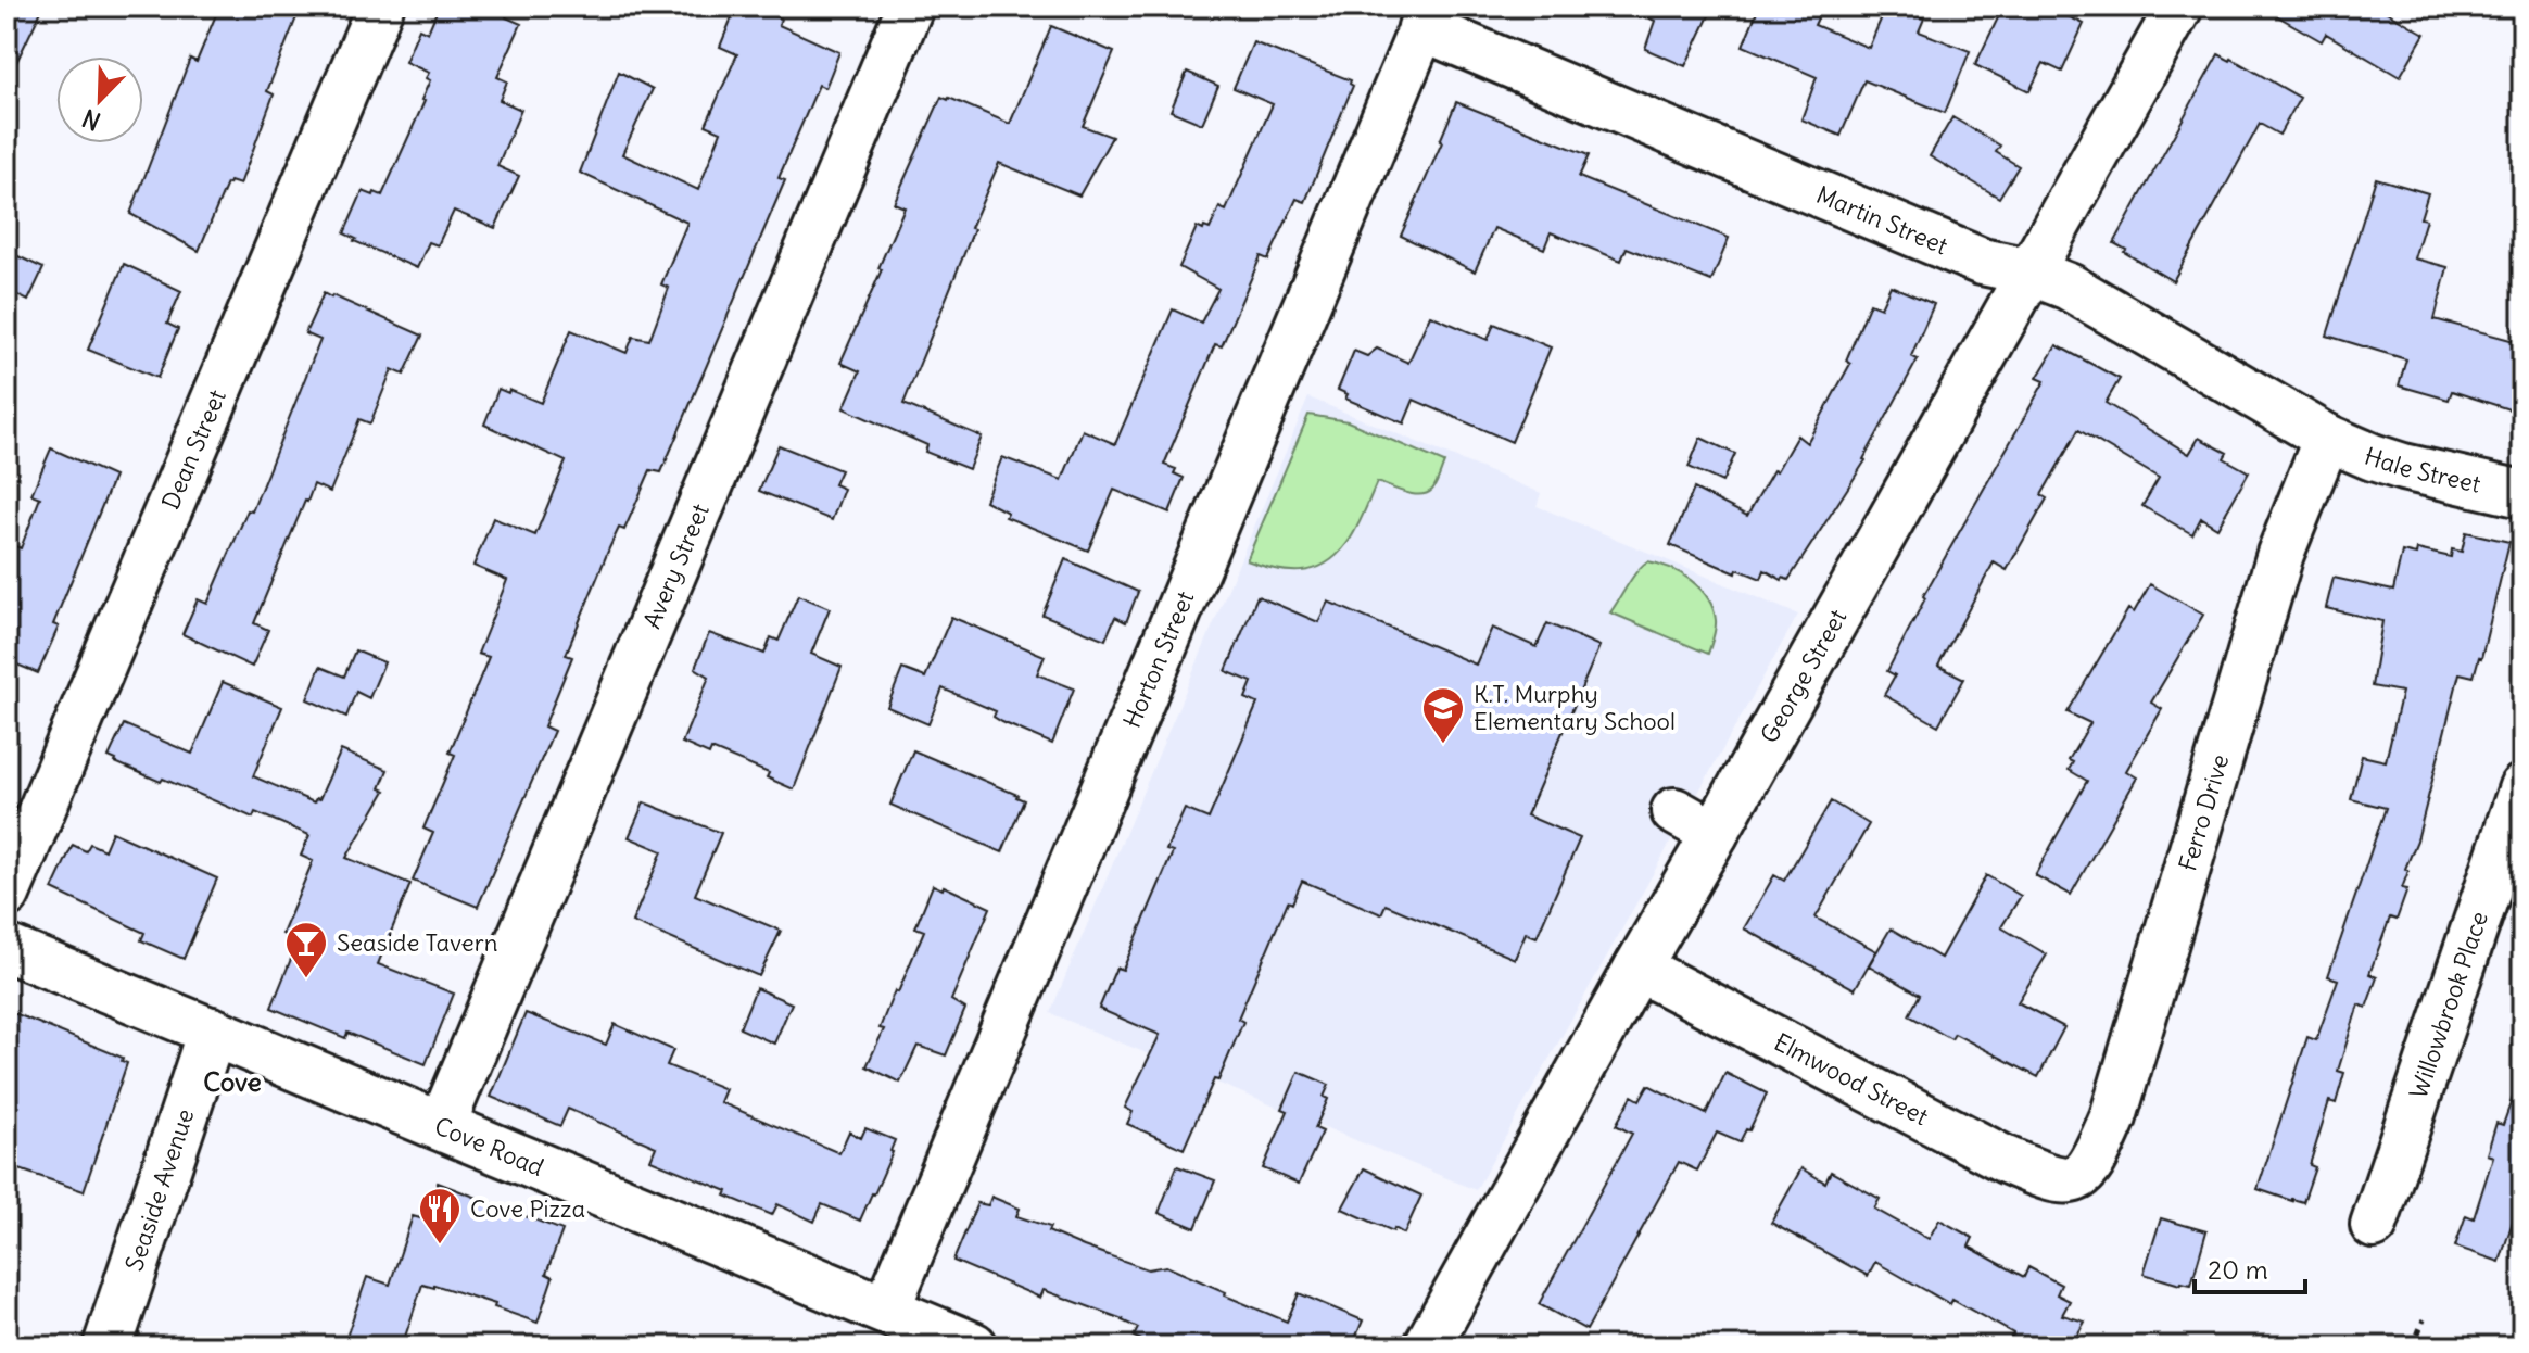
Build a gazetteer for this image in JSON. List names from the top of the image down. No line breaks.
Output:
{"streets":{"main road":["Cove Road","Seaside Avenue"],"street":["Martin Street","Dean Street","Hale Street","Avery Street","Horton Street","George Street","Ferro Drive","Willowbrook Place","Elmwood Street"]},"crossings":[["Martin Street","Hale Street"],["Martin Street","Horton Street"],["Martin Street","George Street"],["Martin Street","Ferro Drive"],["Hale Street","Ferro Drive"],["Avery Street","Cove Road"],["Horton Street","Cove Road"],["George Street","Elmwood Street"],["Ferro Drive","Elmwood Street"],["Cove Road","Seaside Avenue"]],"districts":["Cove"],"places":{"school or university":["K.T. Murphy Elementary School"],"bar":["Seaside Tavern"],"restaurant":["Cove Pizza"]},"scale_bar":"20 m","north":"bottom left"}
